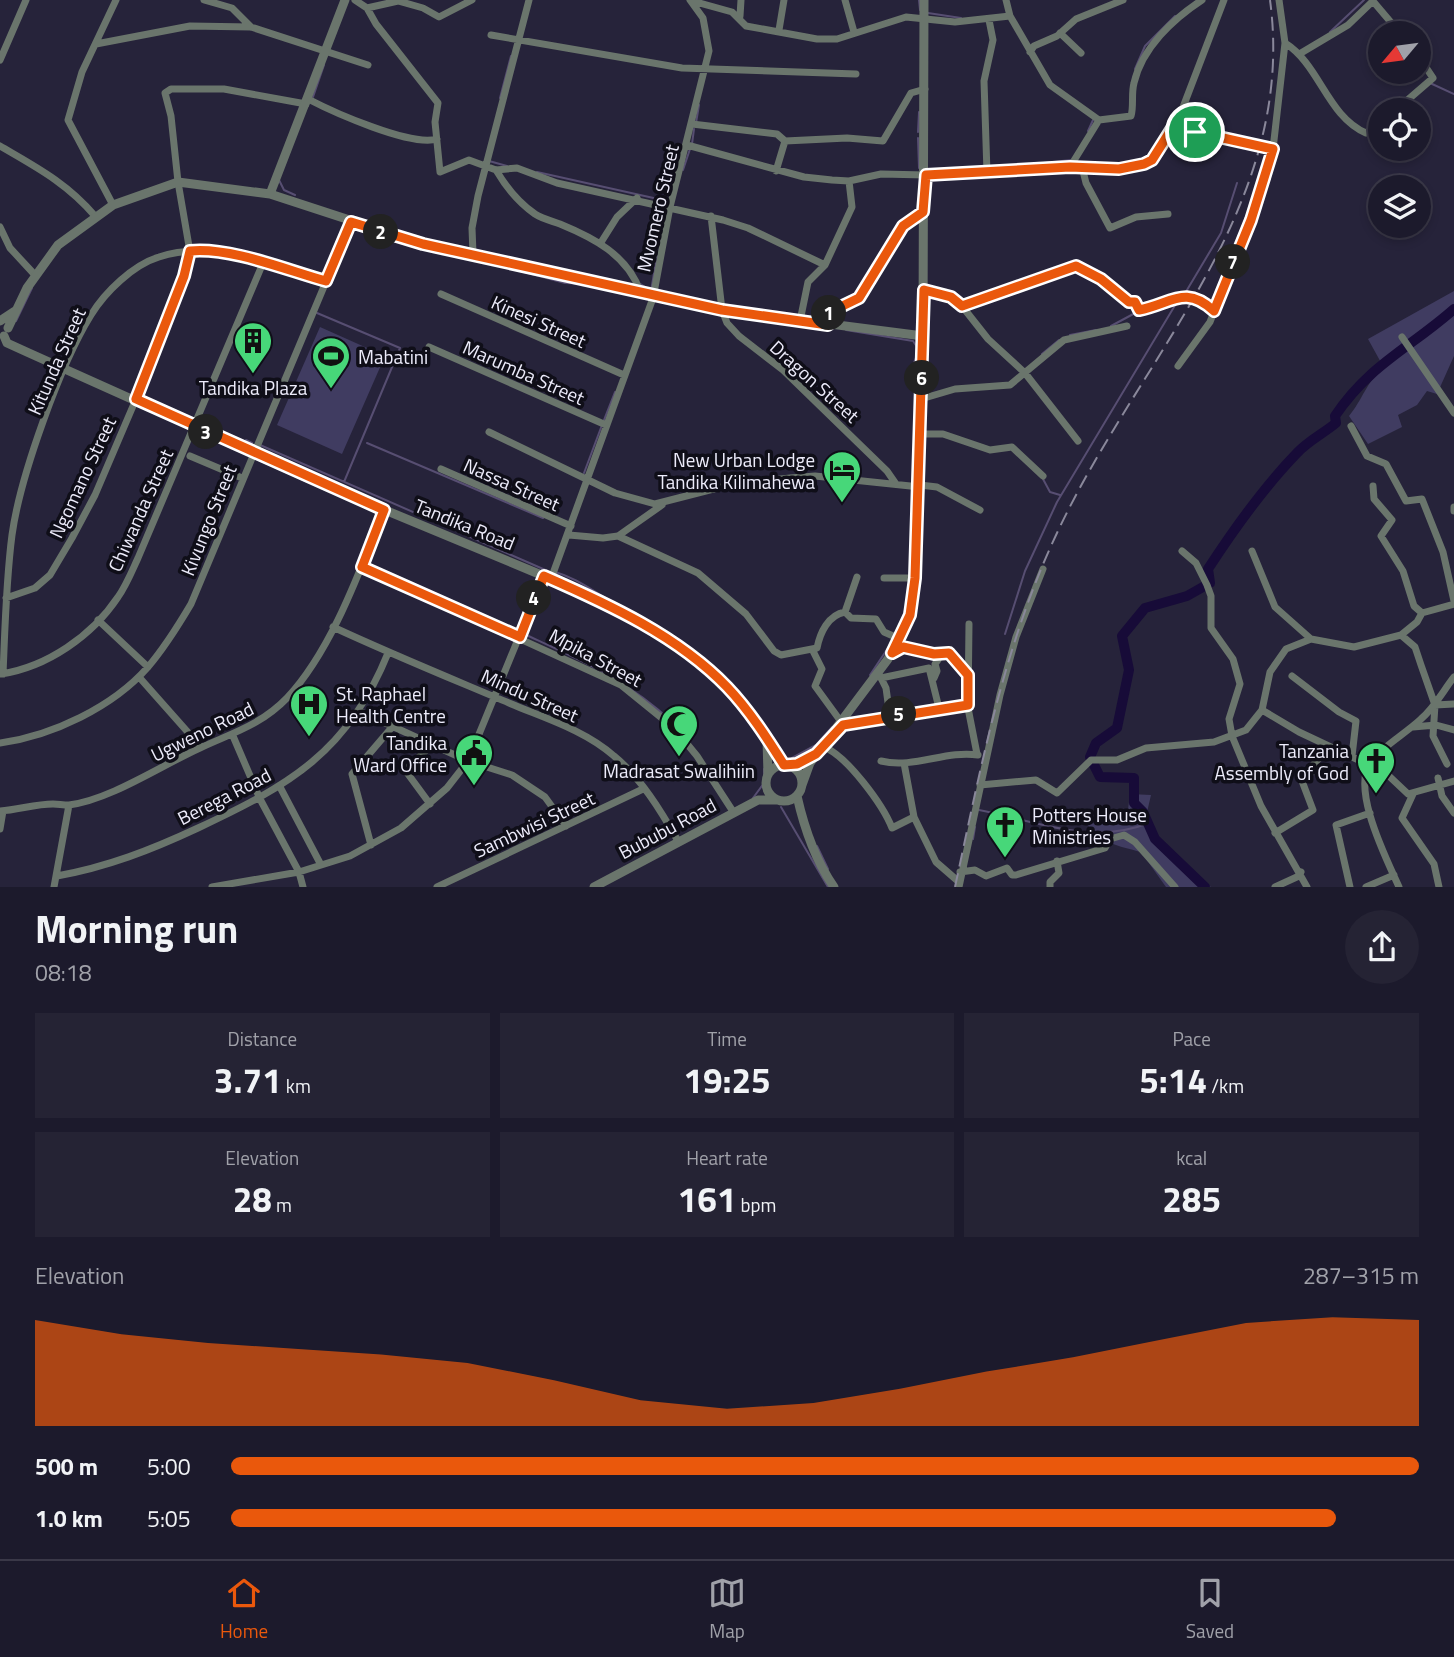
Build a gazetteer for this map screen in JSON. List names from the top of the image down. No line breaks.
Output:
{"streets":{"street":["Mvomero Street","Kinesi Street","Kitunda Street","Marumba Street","Dragon Street","Ngomano Street","Nassa Street","Chiwanda Street","Kivungo Street","Tandika Road","Mpika Street","Mindu Street","Ugweno Road","Berega Road","Sambwisi Street","Bububu Road"]},"crossings":[["Mvomero Street","Kinesi Street"],["Mvomero Street","Marumba Street"],["Mvomero Street","Nassa Street"],["Mvomero Street","Tandika Road"],["Mvomero Street","Mpika Street"],["Mvomero Street","Mindu Street"],["Kitunda Street","Ngomano Street"],["Kitunda Street","Chiwanda Street"],["Kitunda Street","Kivungo Street"],["Kitunda Street","Tandika Road"],["Ngomano Street","Tandika Road"],["Chiwanda Street","Tandika Road"],["Kivungo Street","Tandika Road"],["Tandika Road","Ugweno Road"],["Mpika Street","Ugweno Road"],["Mpika Street","Bububu Road"],["Mindu Street","Ugweno Road"],["Mindu Street","Berega Road"],["Mindu Street","Sambwisi Street"],["Mindu Street","Bububu Road"]],"places":{"building":["Tandika Plaza"],"sports":["Mabatini"],"hotel":["New Urban Lodge Tandika Kilimahewa"],"hospital":["St. Raphael Health Centre"],"mosque":["Madrasat Swalihiin"],"public building":["Tandika Ward Office"],"church":["Tanzania Assembly of God","Potters House Ministries"]},"north":"bottom left","page":{"pins":["2","7","1","6","3","4","5"],"heading":["Morning run","08:18"],"stats":[["Distance","3.71 km"],["Time","19:25"],["Pace","5:14 /km"],["Elevation","28 m"],["Heart rate","161 bpm"],["kcal","285"]],"chart":["Elevation","287–315 m"],"list":[{"name":"500 m","note":"5:00"},{"name":"1.0 km","note":"5:05"}],"tabs":["Home","Map","Saved"]}}
